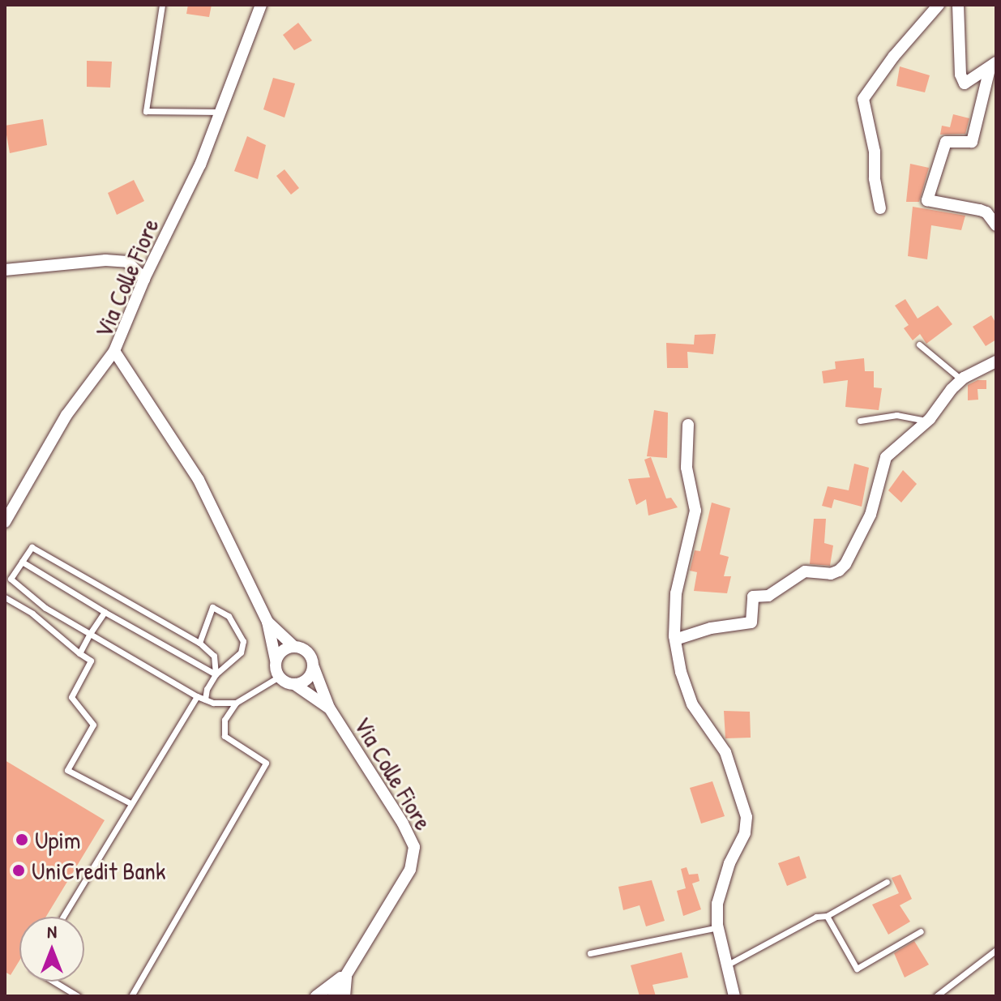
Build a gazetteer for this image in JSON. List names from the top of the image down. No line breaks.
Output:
{"streets":{"street":["Via Colle Fiore"]},"places":["Upim","UniCredit Bank"],"north":"top"}
